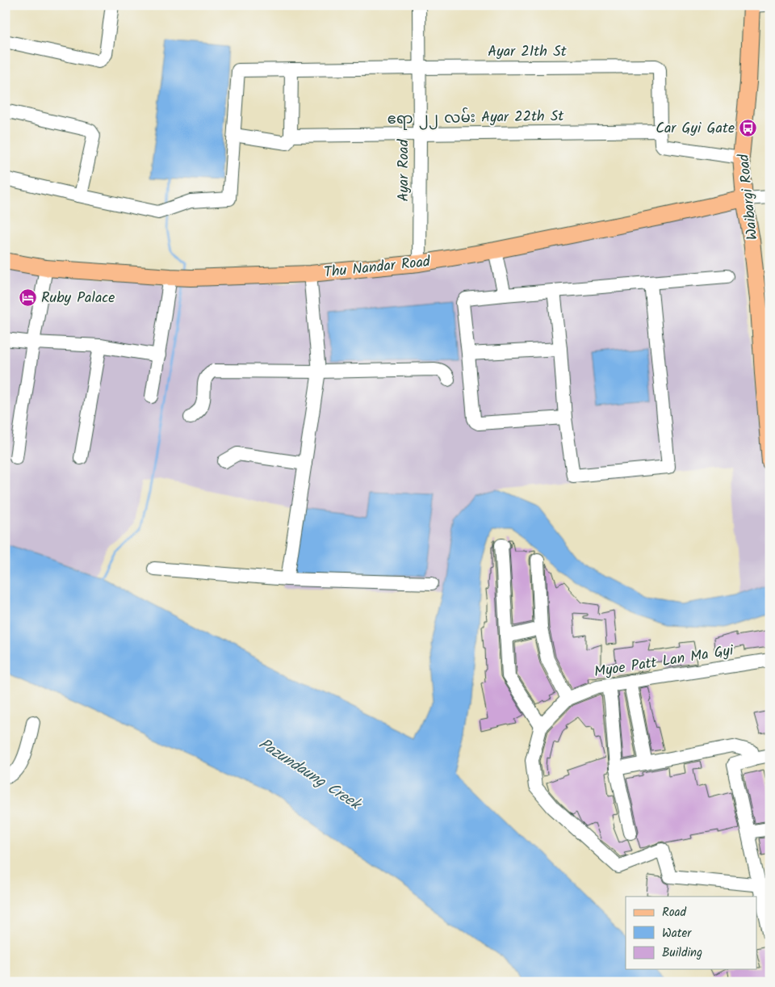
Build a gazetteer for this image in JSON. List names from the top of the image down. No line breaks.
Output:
{"streets":{"main road":["Waibargi Road","Thu Nandar Road"],"street":["Ayar 21th St","ဧရာ ၂၂ လမ်း Ayar 22th St","Ayar Road","Myoe Patt Lan Ma Gyi"]},"crossings":[["Ayar 21th St","ဧရာ ၂၂ လမ်း Ayar 22th St"],["Ayar 21th St","Ayar Road"],["Ayar 21th St","Waibargi Road"],["ဧရာ ၂၂ လမ်း Ayar 22th St","Ayar Road"],["Ayar Road","Thu Nandar Road"],["Waibargi Road","Thu Nandar Road"]],"water":["Pazundaung Creek"],"places":{"bus stop":["Car Gyi Gate"],"hotel":["Ruby Palace"]},"legend":["Road","Water","Building"]}
